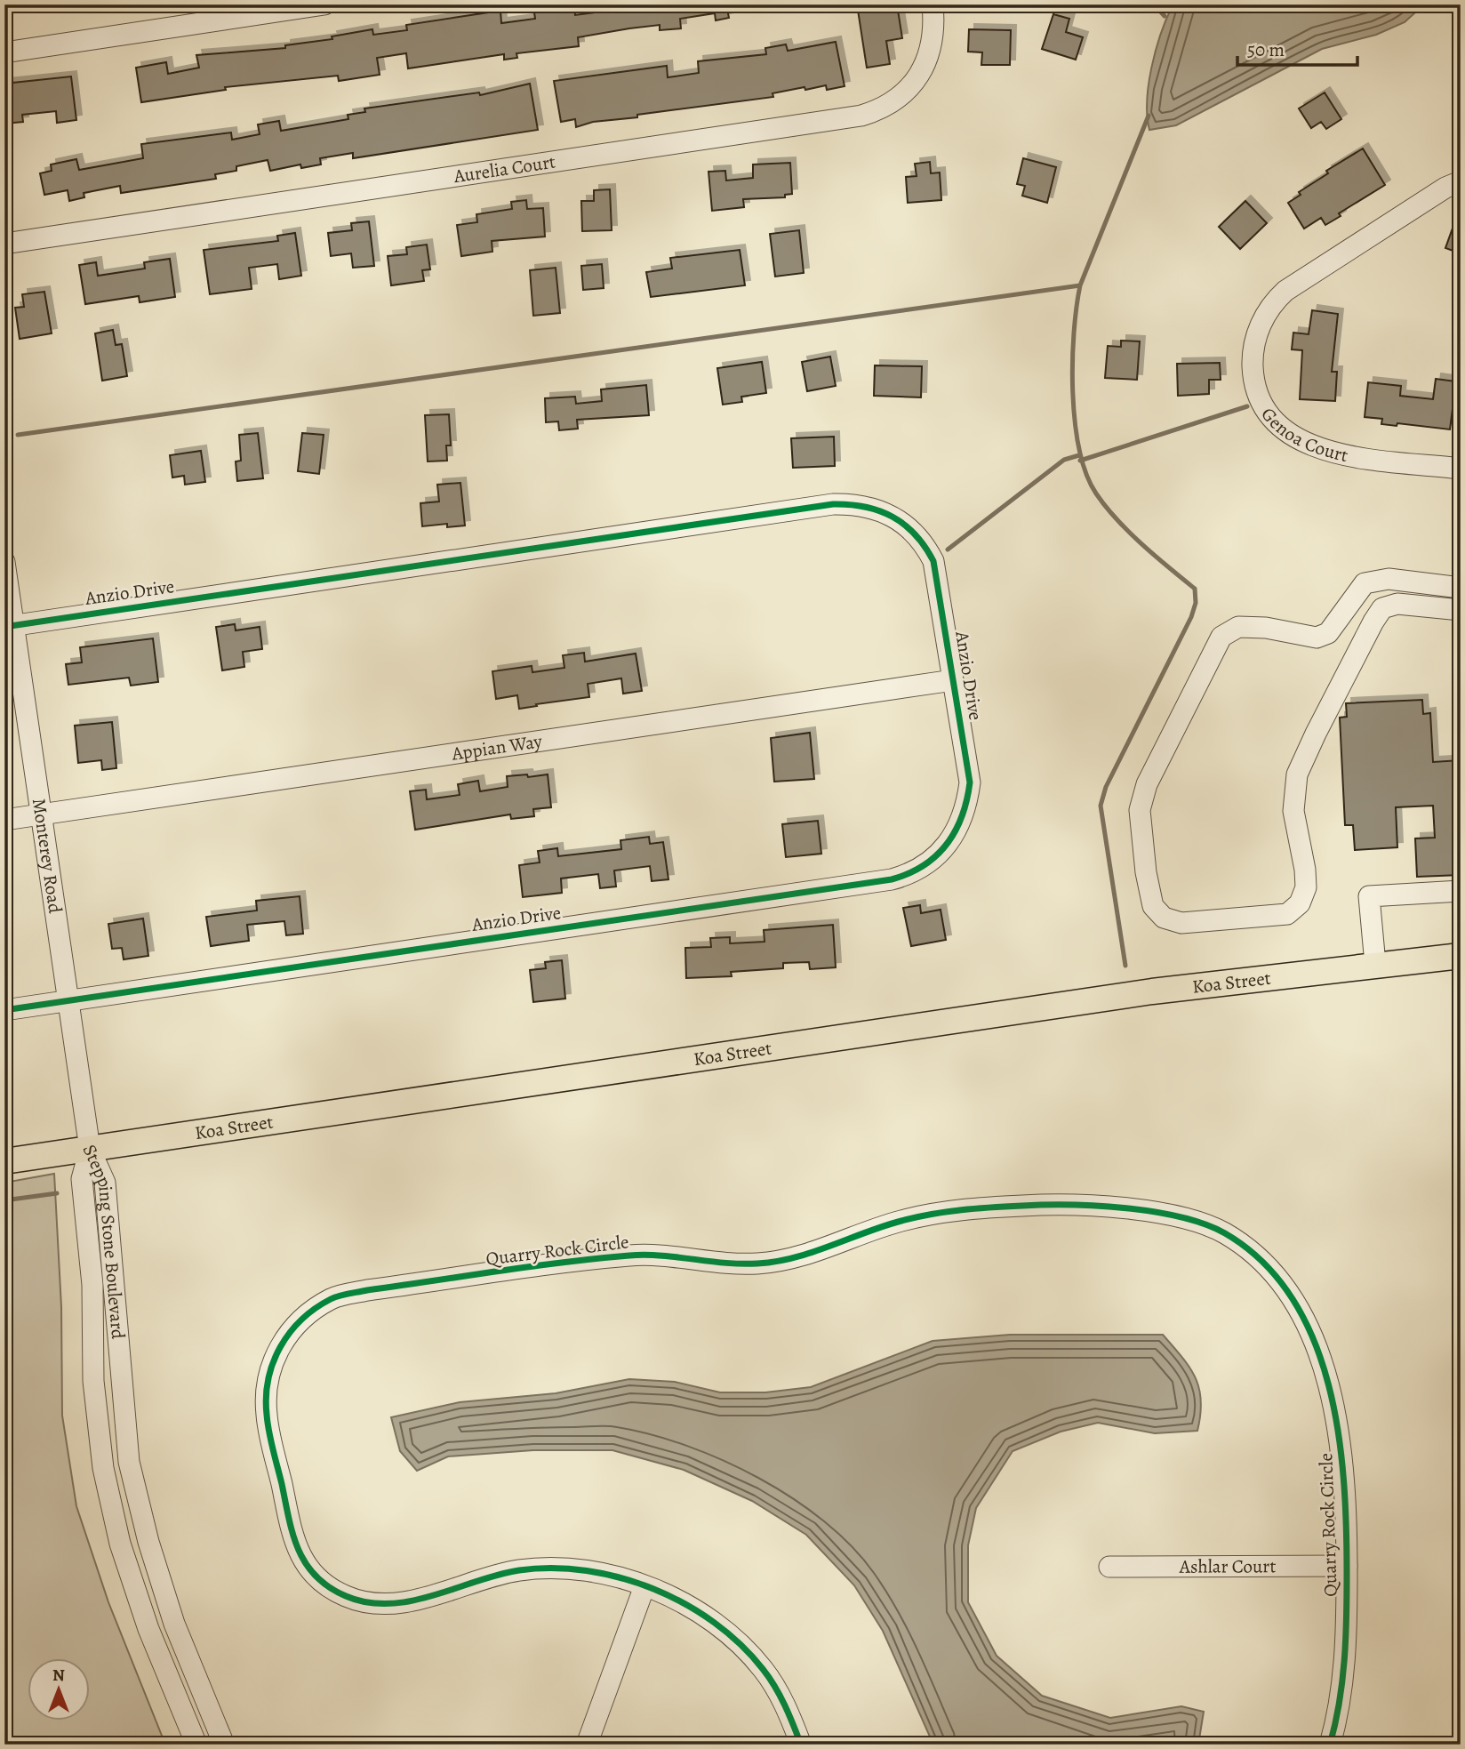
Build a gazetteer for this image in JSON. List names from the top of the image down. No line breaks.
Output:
{"streets":{"main road":["Koa Street"],"street":["Aurelia Court","Genoa Court","Anzio Drive","Appian Way","Monterey Road","Quarry Rock Circle","Stepping Stone Boulevard","Ashlar Court"]},"crossings":[["Anzio Drive","Appian Way"],["Anzio Drive","Monterey Road"],["Appian Way","Monterey Road"],["Monterey Road","Koa Street"],["Monterey Road","Stepping Stone Boulevard"],["Koa Street","Stepping Stone Boulevard"],["Quarry Rock Circle","Ashlar Court"]],"scale_bar":"50 m","north":"top"}
